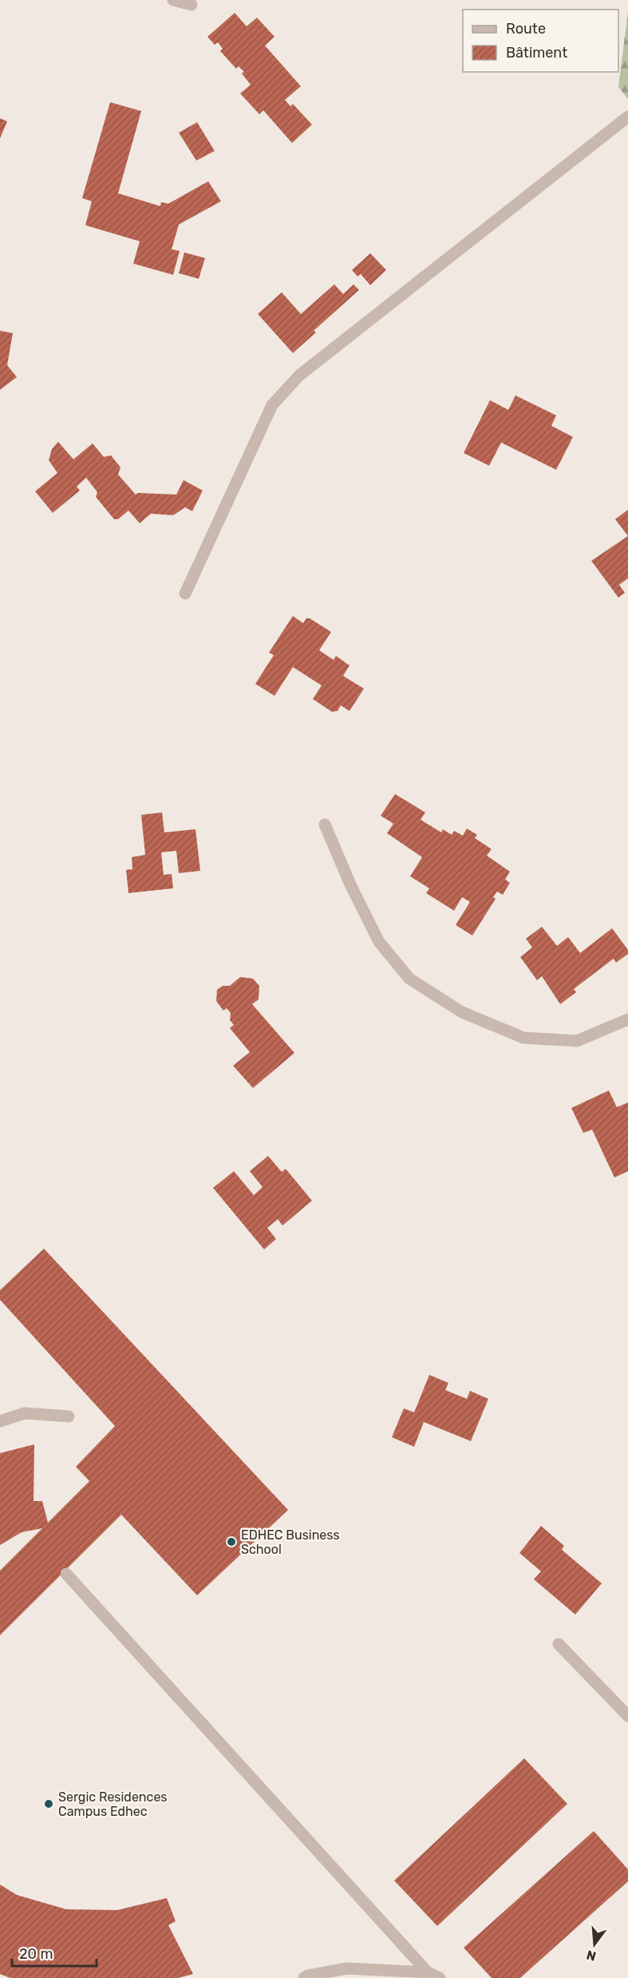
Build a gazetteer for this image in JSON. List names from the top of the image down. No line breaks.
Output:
{"places":["EDHEC Business School","Sergic Residences Campus Edhec"],"legend":["Route","Bâtiment"],"scale_bar":"20 m","north":"bottom"}
